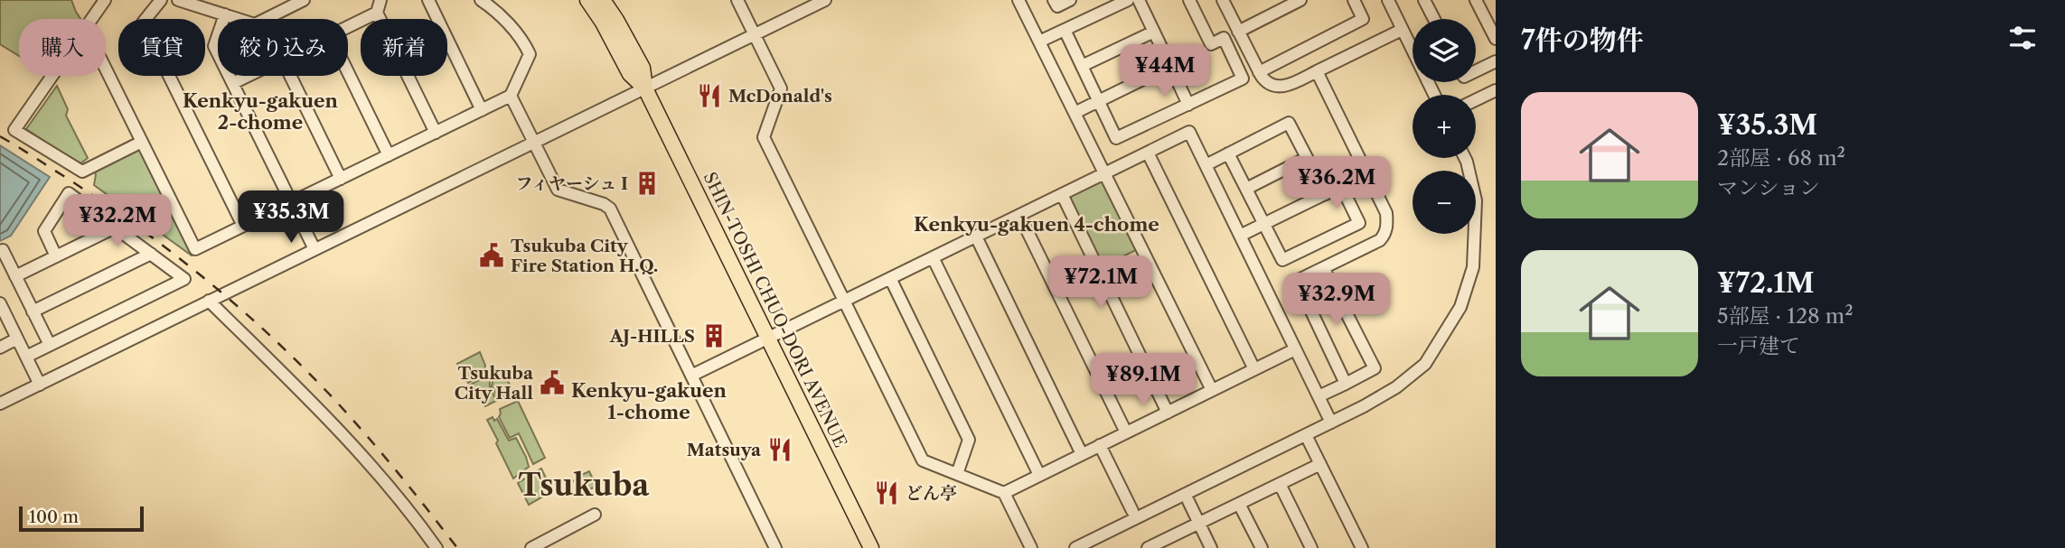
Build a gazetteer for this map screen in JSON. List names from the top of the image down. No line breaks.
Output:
{"streets":{"main road":["SHIN-TOSHI CHUO-DORI AVENUE"]},"districts":["Kenkyu-gakuen 2-chome","Kenkyu-gakuen 4-chome","Kenkyu-gakuen 1-chome","Tsukuba"],"places":{"restaurant":["McDonald's","Matsuya","どん亭"],"building":["フィヤーシュ I","AJ-HILLS"],"public building":["Tsukuba City Fire Station H.Q.","Tsukuba City Hall"]},"scale_bar":"100 m","page":{"heading":"7件の物件","map_buttons":["+","−"],"chip":["購入","賃貸","絞り込み","新着"],"price":["¥44M","¥36.2M","¥35.3M","¥32.2M","¥72.1M","¥32.9M","¥89.1M"],"list":[{"name":"¥35.3M","note":"2部屋 · 68 m² · マンション"},{"name":"¥72.1M","note":"5部屋 · 128 m² · 一戸建て"}],"scale":"100 m"}}
